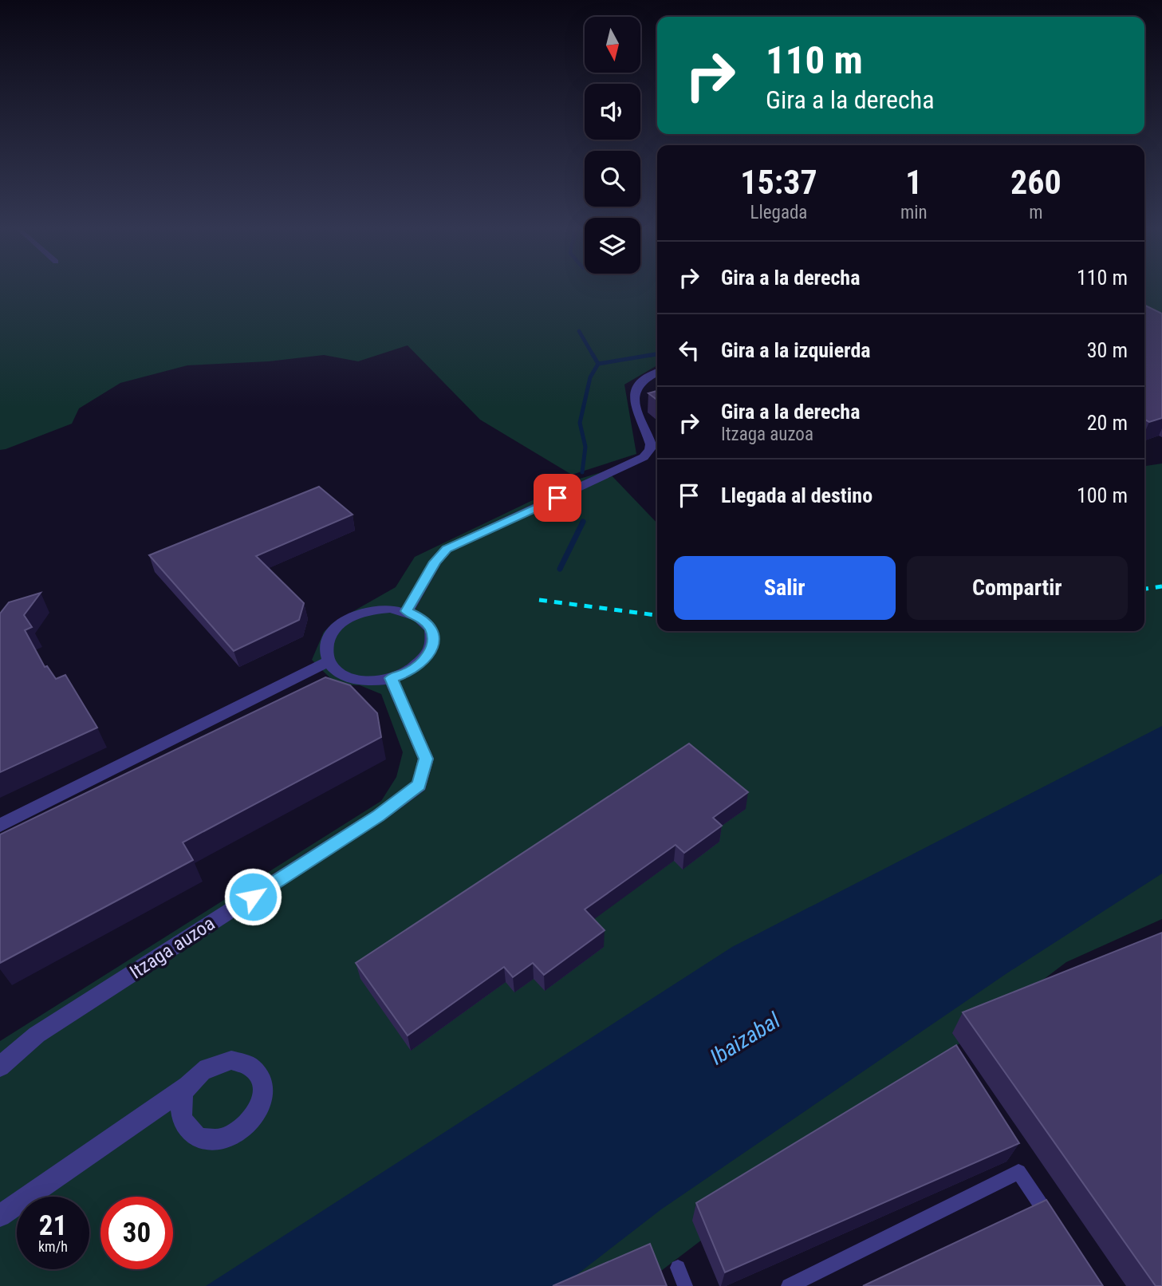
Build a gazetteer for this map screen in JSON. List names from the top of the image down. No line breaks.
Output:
{"streets":{"street":["Itzaga auzoa"]},"water":["Ibaizabal"],"north":"bottom","page":{"turn":["110 m","Gira a la derecha"],"eta":["15:37","Llegada","1","min","260","m"],"list":[{"name":"Gira a la derecha","value":"110 m"},{"name":"Gira a la izquierda","value":"30 m"},{"name":"Gira a la derecha","note":"Itzaga auzoa","value":"20 m"},{"name":"Llegada al destino","value":"100 m"}],"buttons":["Salir","Compartir"],"speed":"21 km/h","limit":"30"}}
